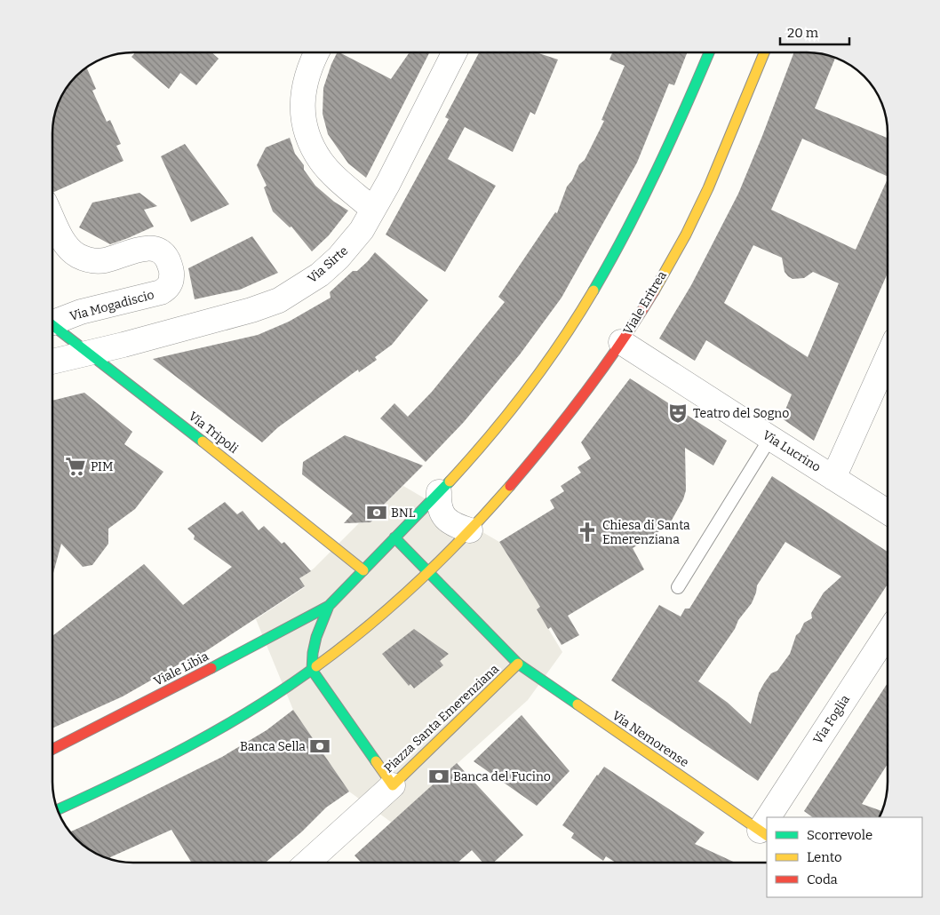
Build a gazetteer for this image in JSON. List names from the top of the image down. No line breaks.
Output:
{"streets":{"street":["Via Sirte","Viale Eritrea","Via Mogadiscio","Via Tripoli","Via Lucrino","Viale Libia","Piazza Santa Emerenziana","Via Foglia","Via Nemorense"]},"crossings":[["Via Sirte","Via Tripoli"],["Viale Eritrea","Via Lucrino"],["Viale Eritrea","Piazza Santa Emerenziana"],["Piazza Santa Emerenziana","Via Nemorense"]],"places":{"theatre":["Teatro del Sogno"],"supermarket":["PIM"],"bank":["BNL","Banca Sella","Banca del Fucino"],"church":["Chiesa di Santa Emerenziana"]},"legend":["Scorrevole","Lento","Coda"],"scale_bar":"20 m"}
